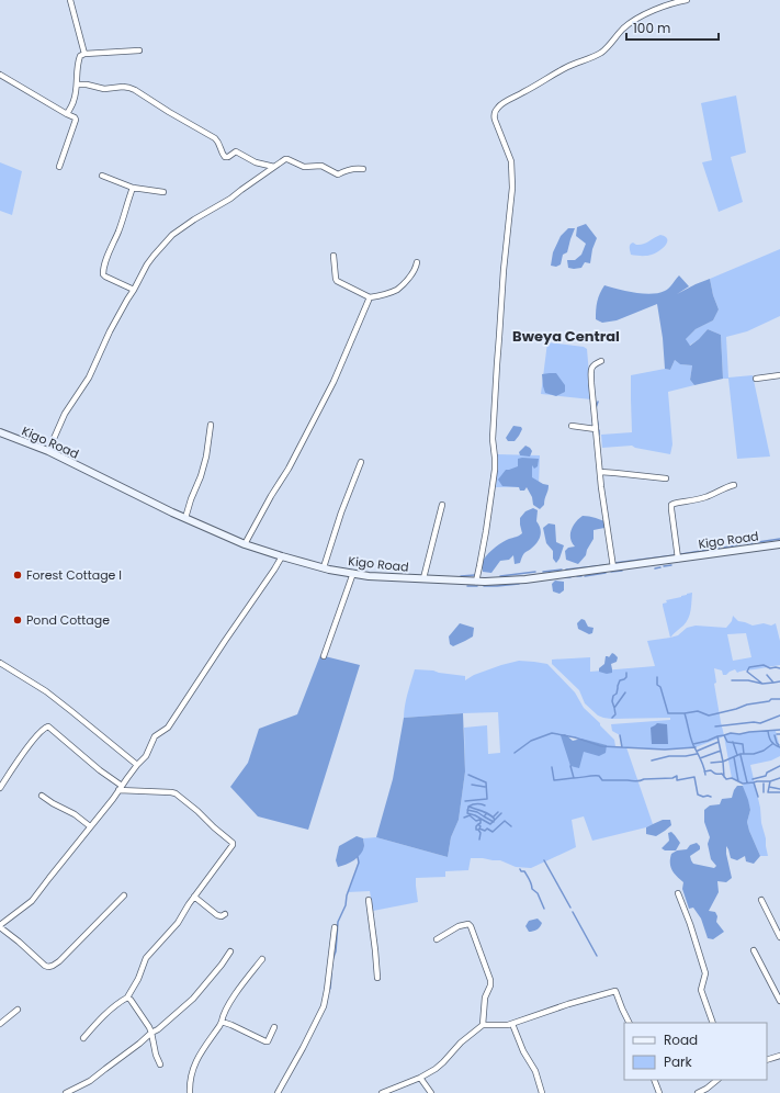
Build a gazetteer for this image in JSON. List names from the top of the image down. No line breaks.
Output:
{"streets":{"street":["Kigo Road"]},"districts":["Bweya Central"],"places":["Forest Cottage I","Pond Cottage"],"legend":["Road","Park"],"scale_bar":"100 m"}
